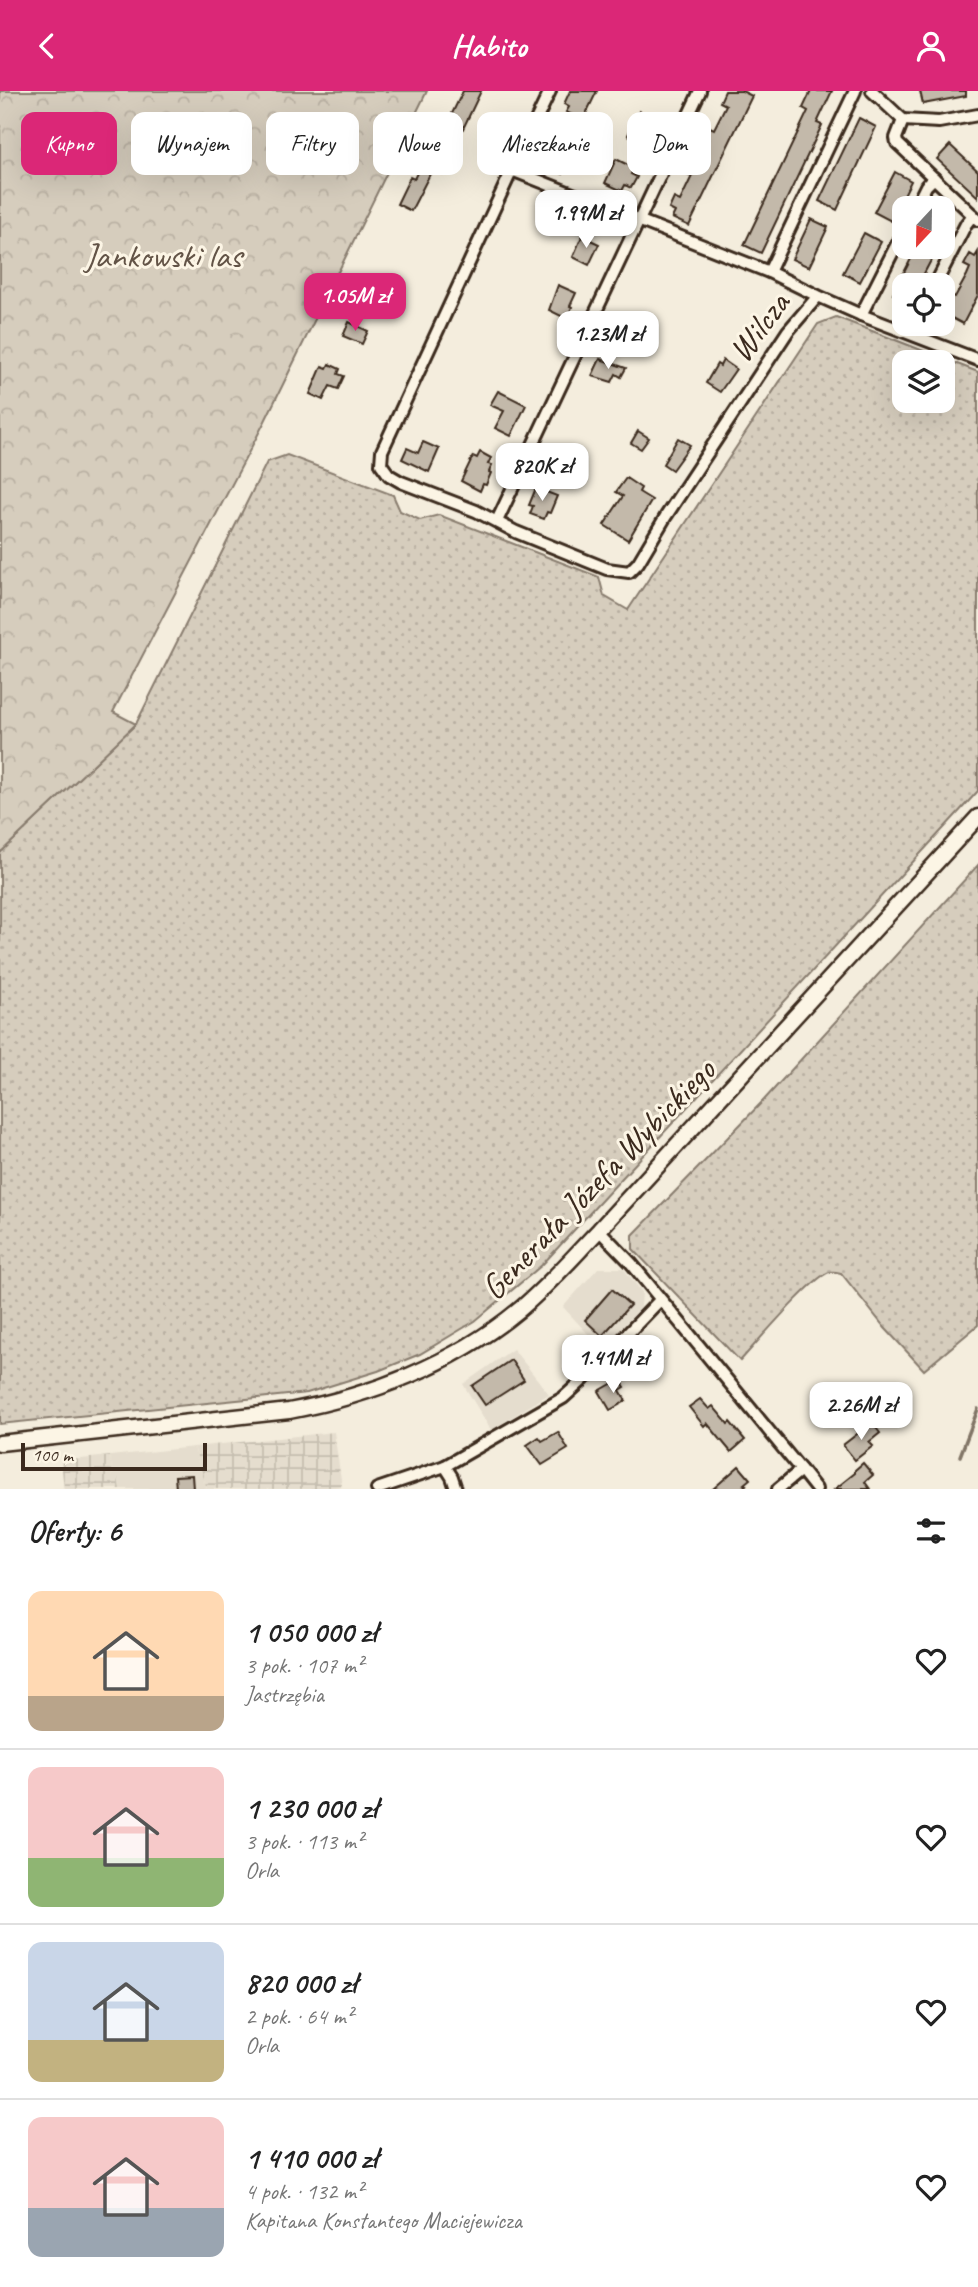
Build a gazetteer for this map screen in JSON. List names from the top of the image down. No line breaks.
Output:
{"streets":{"main road":["Generała Józefa Wybickiego"],"street":["Wilcza"]},"parks":["Jankowski las"],"scale_bar":"100 m","north":"bottom","page":{"header":"Habito","chip":["Kupno","Wynajem","Filtry","Nowe","Mieszkanie","Dom"],"price":["1.99M zł","1.05M zł","1.23M zł","820K zł","1.41M zł","2.26M zł"],"scale":"100 m","heading":"Oferty: 6","list":[{"name":"1 050 000 zł","note":"3 pok. · 107 m² · Jastrzębia"},{"name":"1 230 000 zł","note":"3 pok. · 113 m² · Orla"},{"name":"820 000 zł","note":"2 pok. · 64 m² · Orla"},{"name":"1 410 000 zł","note":"4 pok. · 132 m² · Kapitana Konstantego Maciejewicza"}]}}
